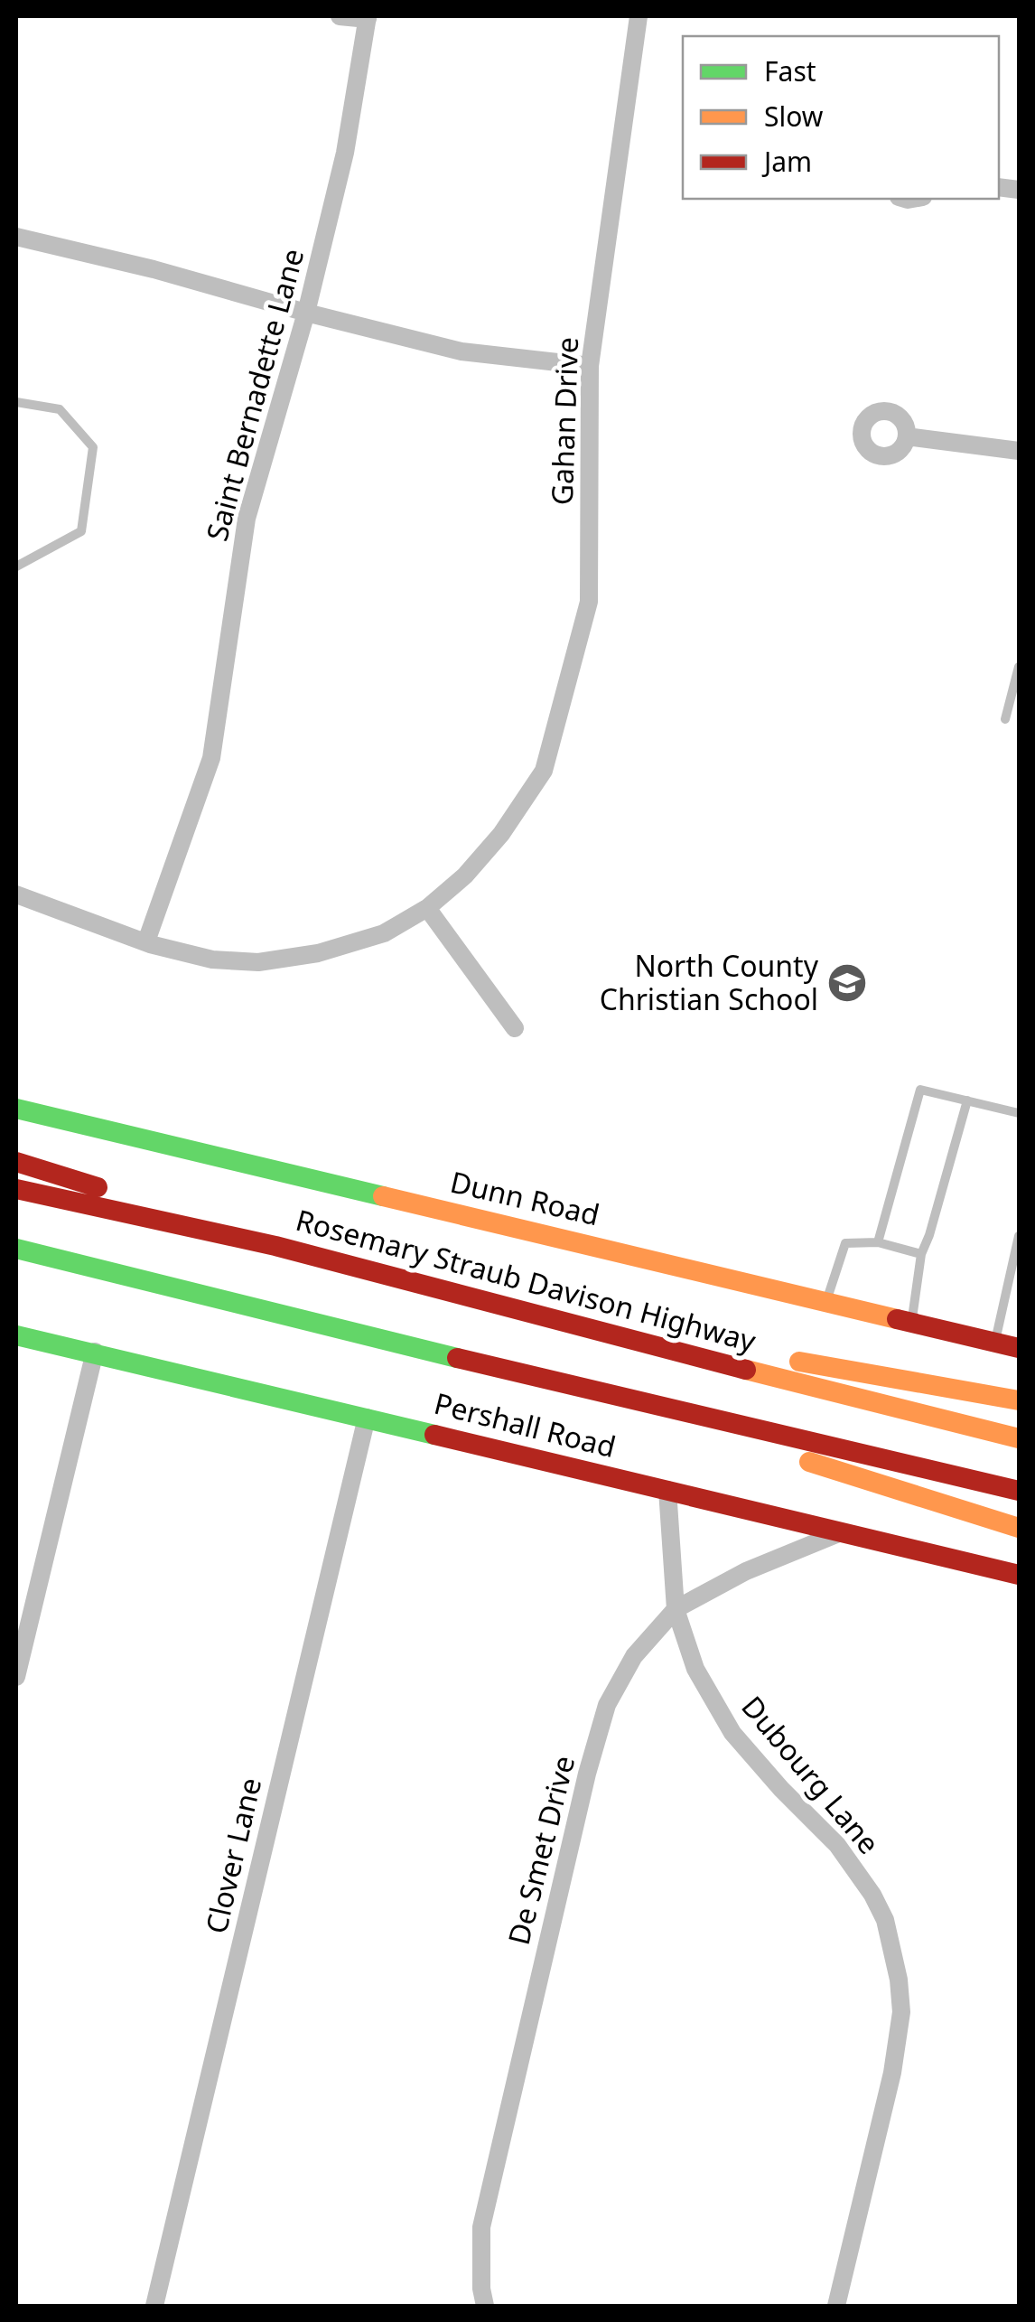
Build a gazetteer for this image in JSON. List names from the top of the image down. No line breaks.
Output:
{"streets":{"main road":["Dunn Road","Rosemary Straub Davison Highway","Pershall Road"],"street":["Saint Bernadette Lane","Gahan Drive","Dubourg Lane","De Smet Drive","Clover Lane"]},"crossings":[["Saint Bernadette Lane","Gahan Drive"],["Pershall Road","Dubourg Lane"],["Pershall Road","De Smet Drive"],["Pershall Road","Clover Lane"],["Dubourg Lane","De Smet Drive"]],"places":{"school or university":["North County Christian School"]},"legend":["Fast","Slow","Jam"]}
